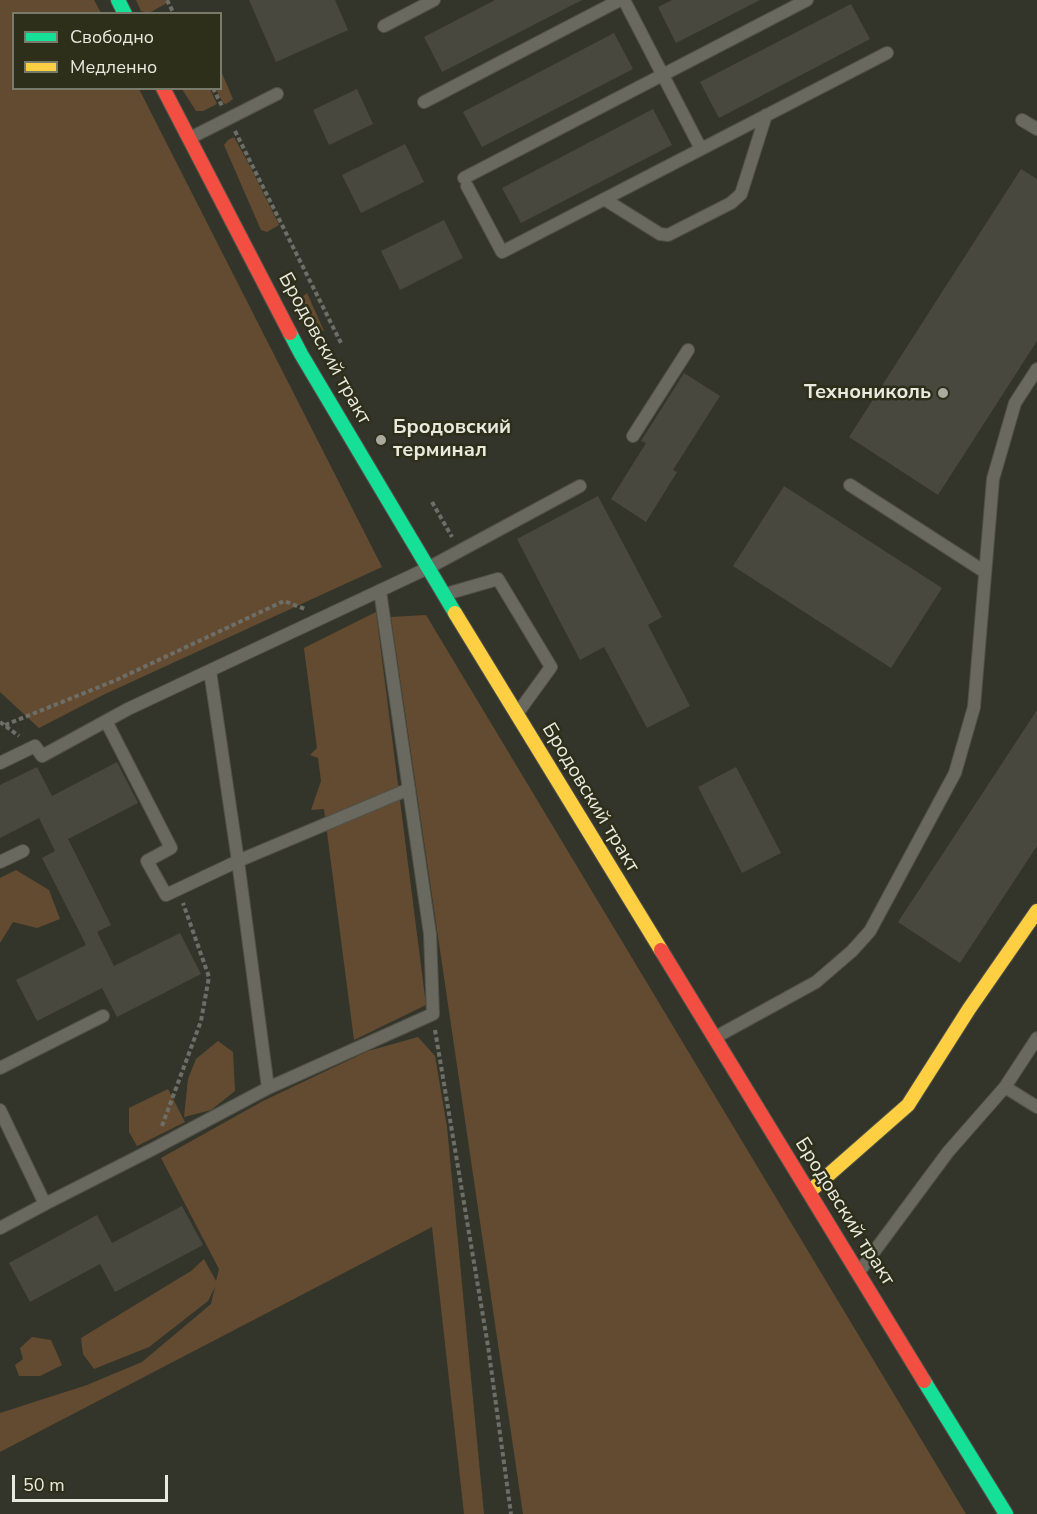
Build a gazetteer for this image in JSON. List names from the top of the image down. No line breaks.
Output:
{"streets":{"street":["Бродовский тракт"]},"places":["Технониколь","Бродовский терминал"],"legend":["Свободно","Медленно"],"scale_bar":"50 m"}
